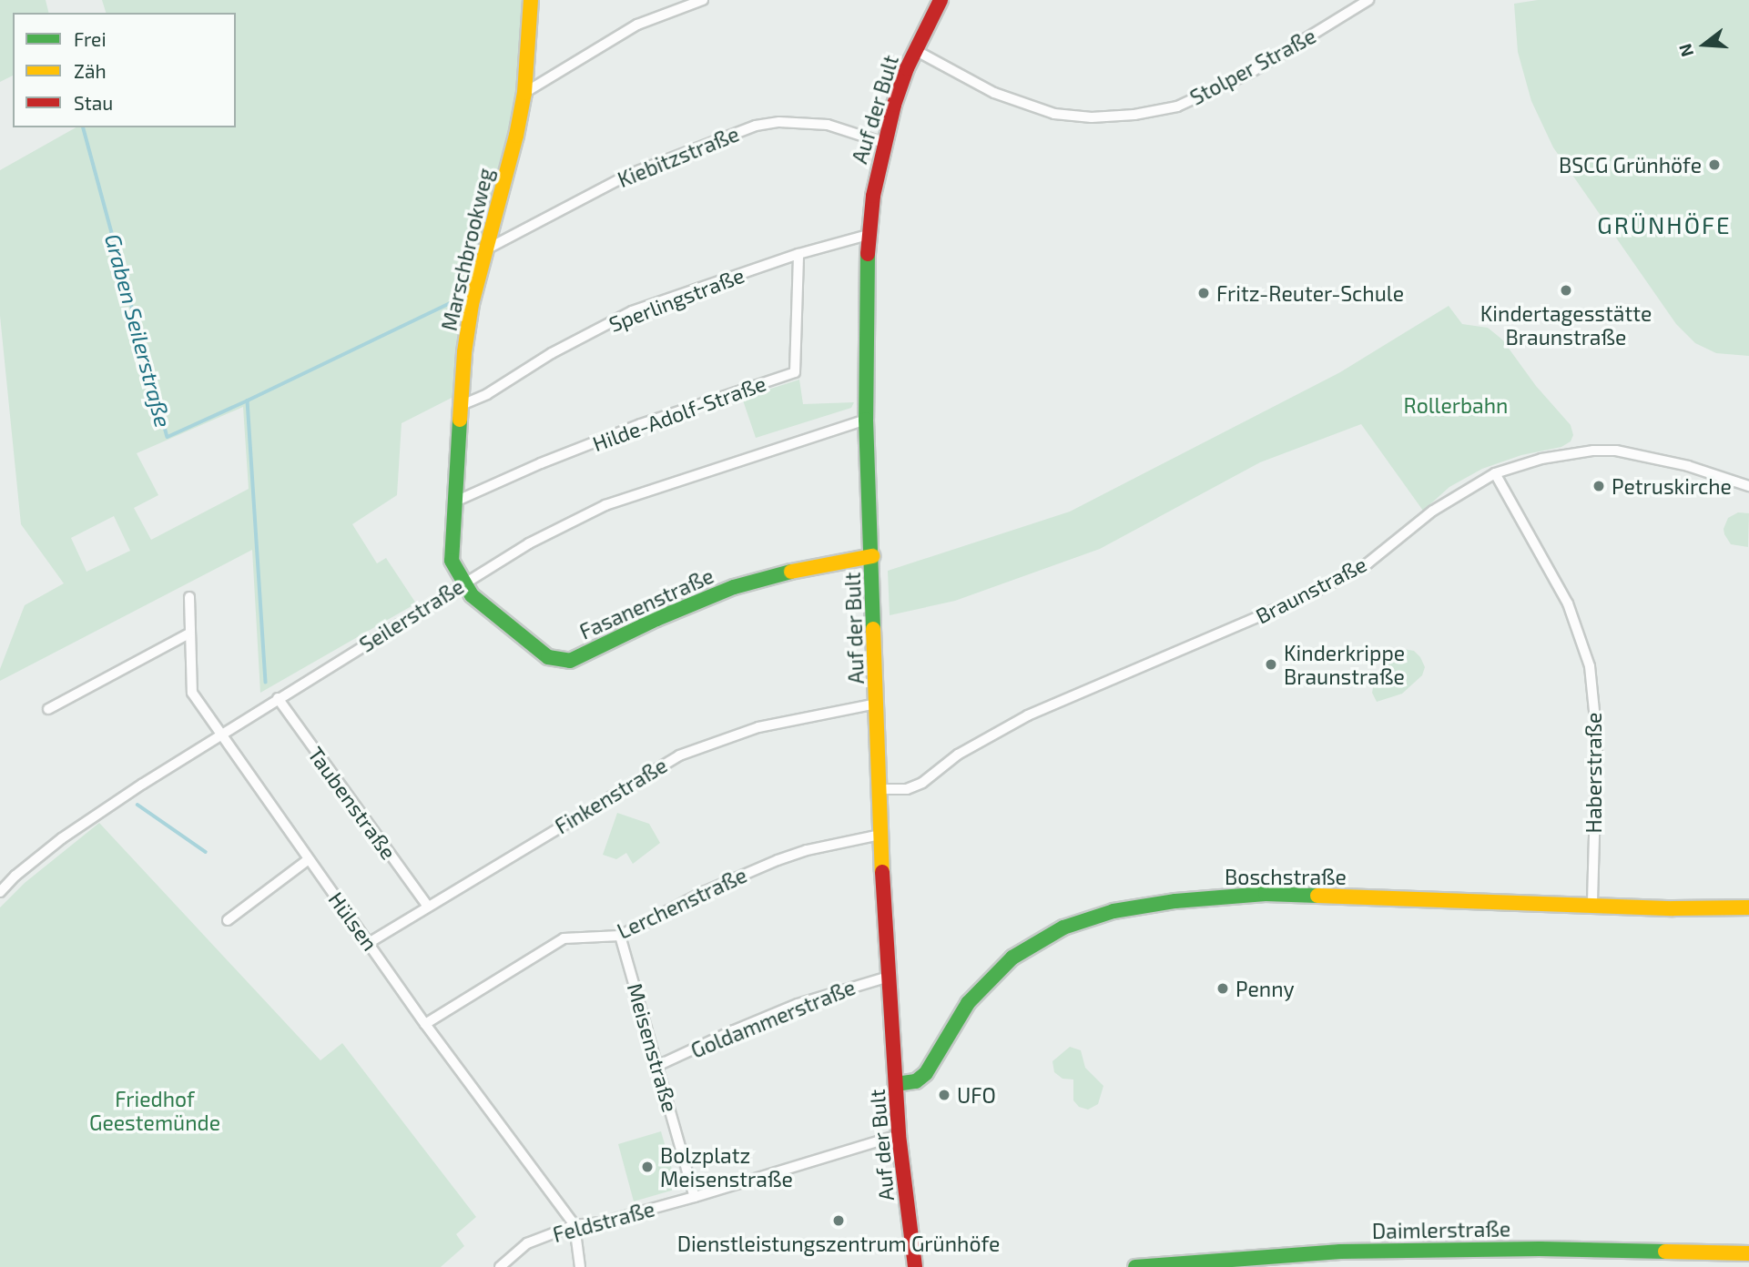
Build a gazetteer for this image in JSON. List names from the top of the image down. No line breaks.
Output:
{"streets":{"street":["Stolper Straße","Auf der Bult","Kiebitzstraße","Marschbrookweg","Sperlingstraße","Hilde-Adolf-Straße","Braunstraße","Fasanenstraße","Seilerstraße","Haberstraße","Finkenstraße","Taubenstraße","Boschstraße","Lerchenstraße","Hülsen","Goldammerstraße","Meisenstraße","Feldstraße","Daimlerstraße"]},"crossings":[["Stolper Straße","Auf der Bult"],["Auf der Bult","Kiebitzstraße"],["Auf der Bult","Sperlingstraße"],["Auf der Bult","Braunstraße"],["Auf der Bult","Fasanenstraße"],["Auf der Bult","Seilerstraße"],["Auf der Bult","Finkenstraße"],["Auf der Bult","Boschstraße"],["Auf der Bult","Lerchenstraße"],["Auf der Bult","Goldammerstraße"],["Auf der Bult","Feldstraße"],["Kiebitzstraße","Marschbrookweg"],["Marschbrookweg","Sperlingstraße"],["Marschbrookweg","Hilde-Adolf-Straße"],["Marschbrookweg","Fasanenstraße"],["Marschbrookweg","Seilerstraße"],["Sperlingstraße","Hilde-Adolf-Straße"],["Braunstraße","Haberstraße"],["Fasanenstraße","Seilerstraße"],["Seilerstraße","Taubenstraße"],["Seilerstraße","Hülsen"],["Haberstraße","Boschstraße"],["Finkenstraße","Taubenstraße"],["Finkenstraße","Hülsen"],["Lerchenstraße","Hülsen"],["Lerchenstraße","Meisenstraße"],["Hülsen","Feldstraße"],["Goldammerstraße","Meisenstraße"],["Meisenstraße","Feldstraße"]],"districts":["GRÜNHÖFE"],"water":["Graben Seilerstraße"],"parks":["Rollerbahn","Friedhof Geestemünde"],"places":["BSCG Grünhöfe","Kindertagesstätte Braunstraße","Fritz-Reuter-Schule","Petruskirche","Kinderkrippe Braunstraße","Penny","UFO","Bolzplatz Meisenstraße","Dienstleistungszentrum Grünhöfe"],"legend":["Frei","Zäh","Stau"],"north":"left"}
